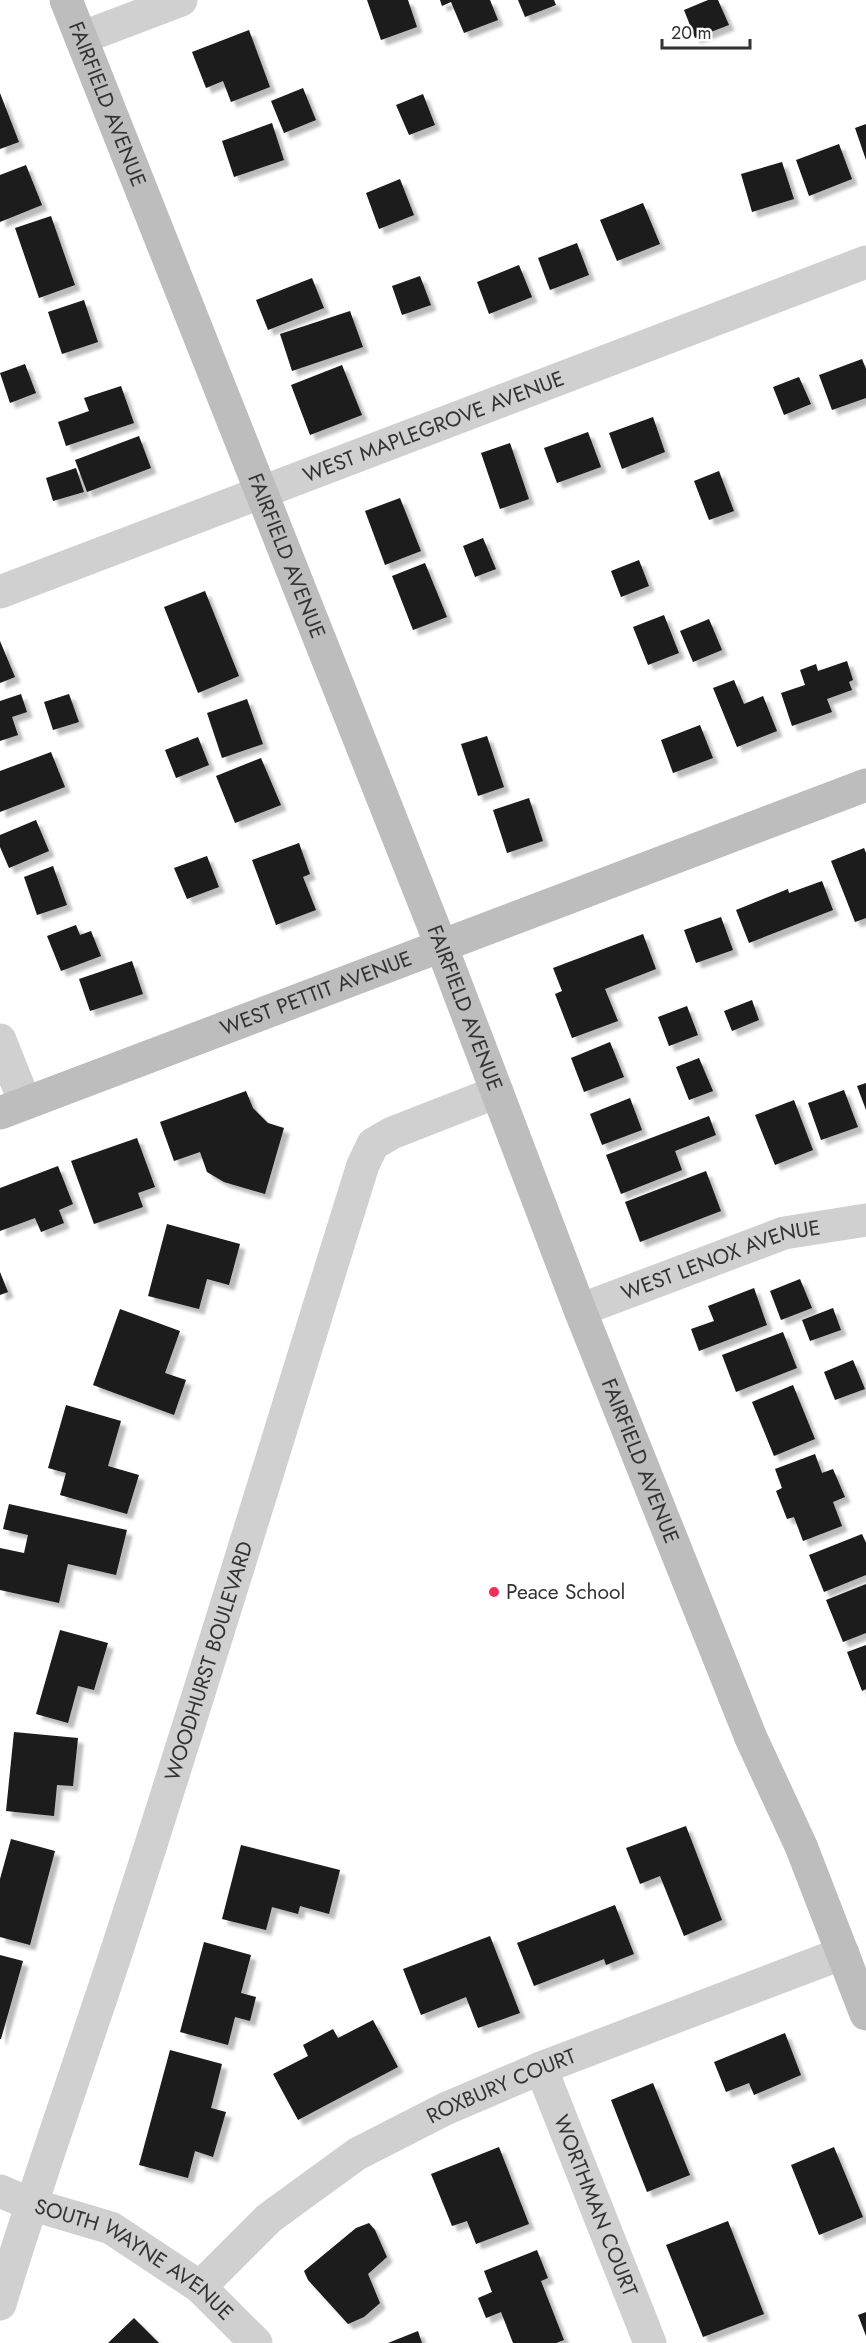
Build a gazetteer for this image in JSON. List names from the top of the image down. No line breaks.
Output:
{"streets":{"main road":["FAIRFIELD AVENUE","WEST PETTIT AVENUE"],"street":["WEST MAPLEGROVE AVENUE","WEST LENOX AVENUE","WOODHURST BOULEVARD","ROXBURY COURT","WORTHMAN COURT","SOUTH WAYNE AVENUE"]},"crossings":[["FAIRFIELD AVENUE","WEST MAPLEGROVE AVENUE"],["FAIRFIELD AVENUE","WEST PETTIT AVENUE"],["FAIRFIELD AVENUE","WEST LENOX AVENUE"],["FAIRFIELD AVENUE","WOODHURST BOULEVARD"],["FAIRFIELD AVENUE","ROXBURY COURT"],["WOODHURST BOULEVARD","SOUTH WAYNE AVENUE"],["ROXBURY COURT","WORTHMAN COURT"],["ROXBURY COURT","SOUTH WAYNE AVENUE"]],"places":["Peace School"],"scale_bar":"20 m"}
